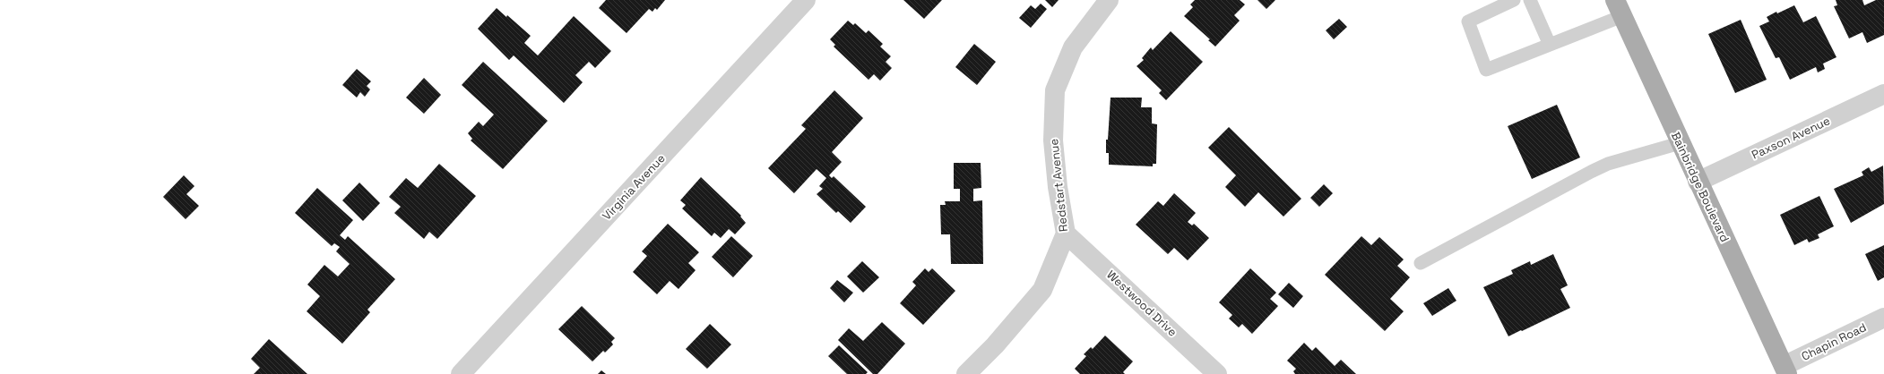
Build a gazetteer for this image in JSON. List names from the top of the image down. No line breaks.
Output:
{"streets":{"main road":["Bainbridge Boulevard"],"street":["Paxson Avenue","Redstart Avenue","Virginia Avenue","Westwood Drive","Chapin Road"]},"crossings":[["Paxson Avenue","Bainbridge Boulevard"],["Redstart Avenue","Westwood Drive"],["Bainbridge Boulevard","Chapin Road"]]}
